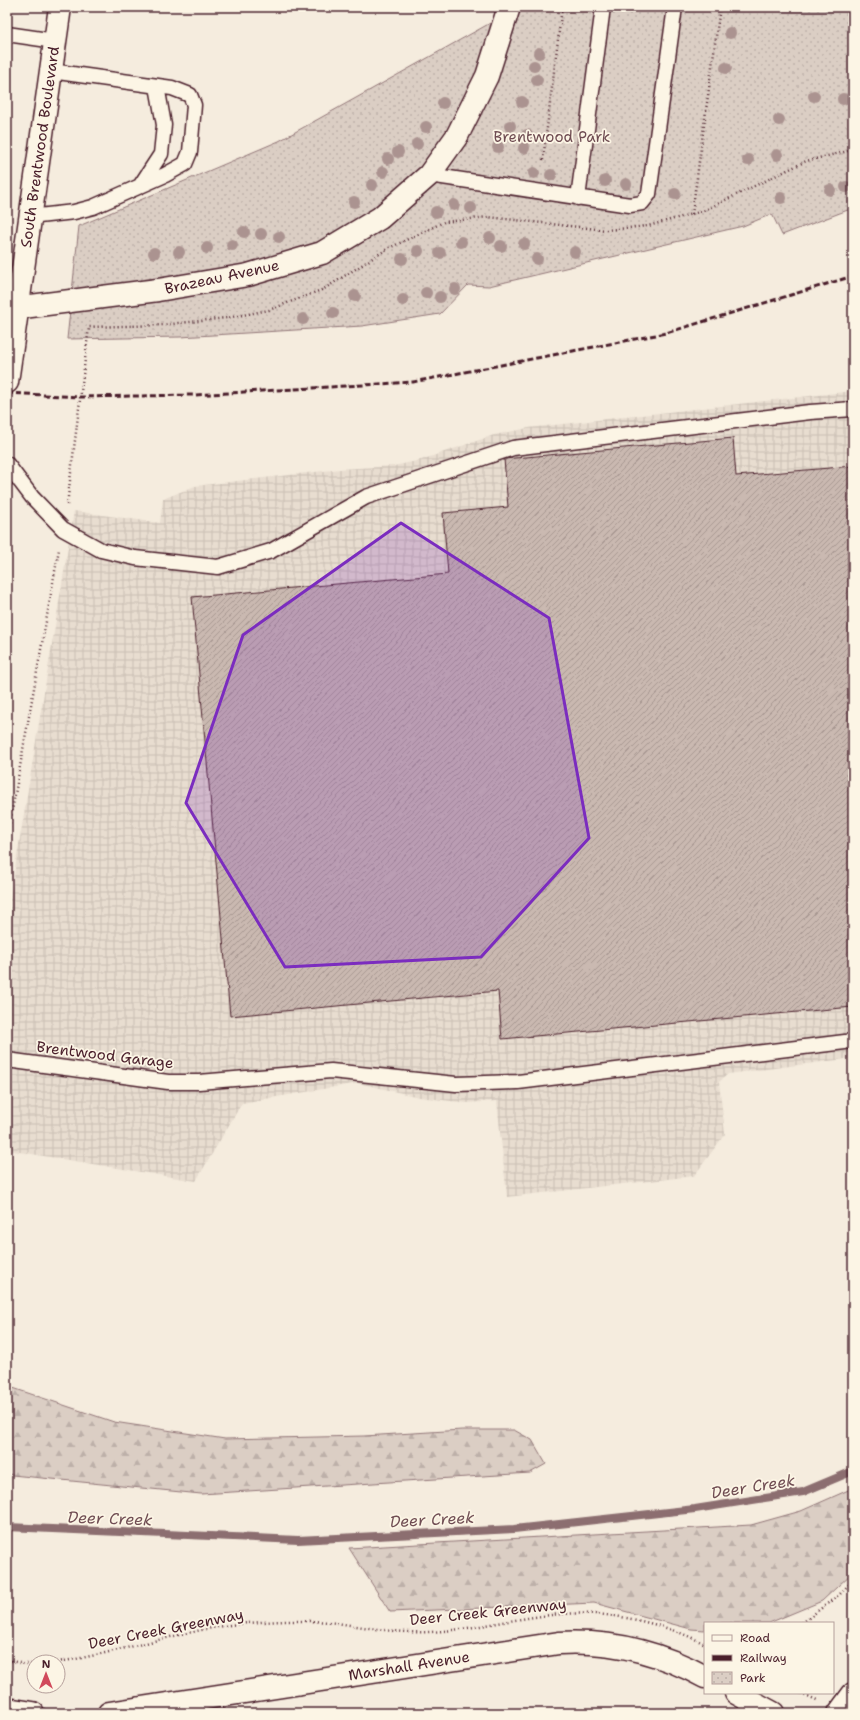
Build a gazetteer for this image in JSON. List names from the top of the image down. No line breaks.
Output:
{"streets":{"street":["South Brentwood Boulevard","Brazeau Avenue","Marshall Avenue"],"lane":["Brentwood Garage"],"path":["Deer Creek Greenway"]},"crossings":[["South Brentwood Boulevard","Brazeau Avenue"]],"water":["Deer Creek"],"parks":["Brentwood Park"],"legend":["Road","Railway","Park"],"north":"top"}
